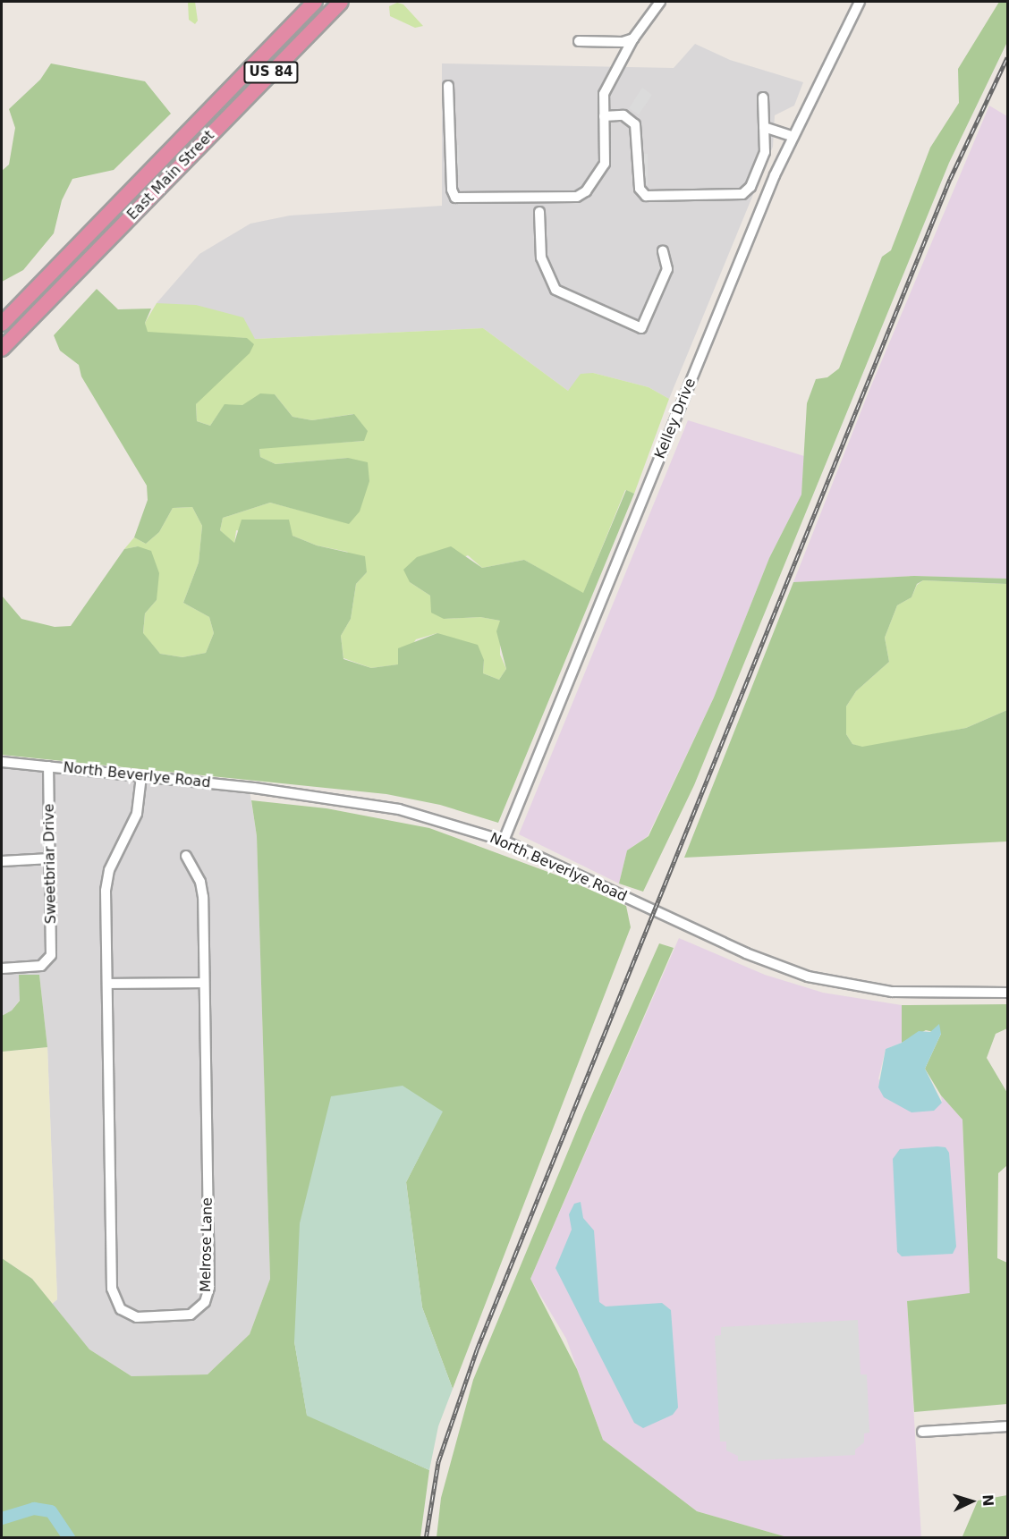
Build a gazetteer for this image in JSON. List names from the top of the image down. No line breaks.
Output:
{"streets":{"highway":["US 84","East Main Street"],"street":["Kelley Drive","North Beverlye Road","Sweetbriar Drive","Melrose Lane"]},"crossings":[["Kelley Drive","North Beverlye Road"],["North Beverlye Road","Sweetbriar Drive"],["North Beverlye Road","Melrose Lane"]],"north":"right"}
